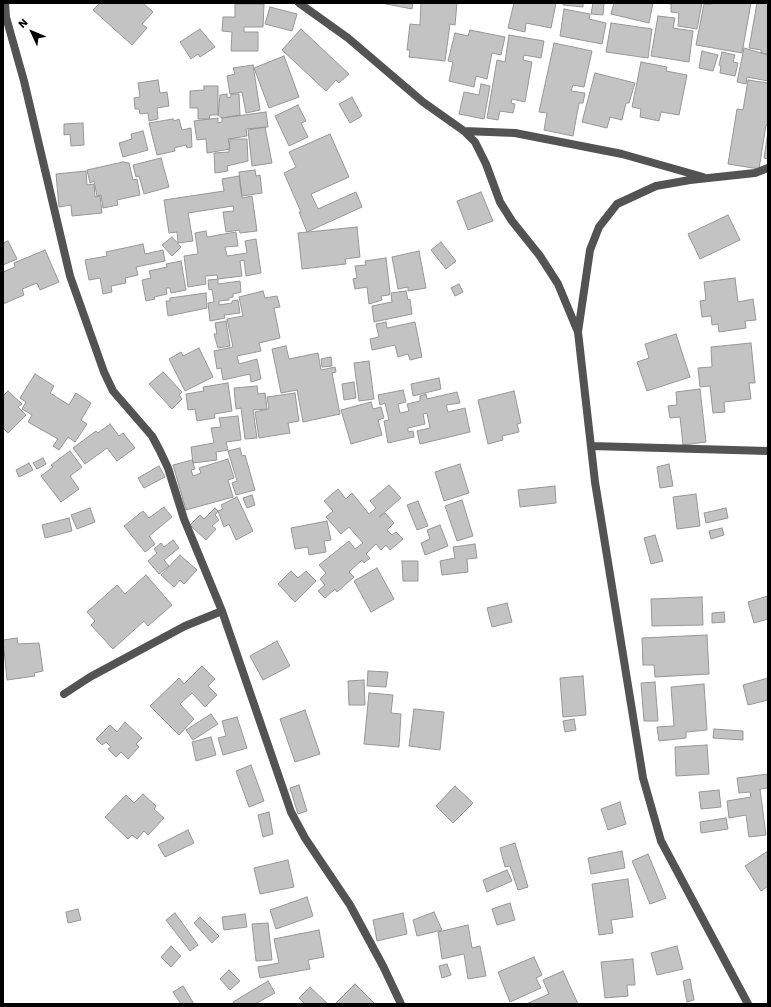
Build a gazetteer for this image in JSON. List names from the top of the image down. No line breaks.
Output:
{"north":"top left"}
